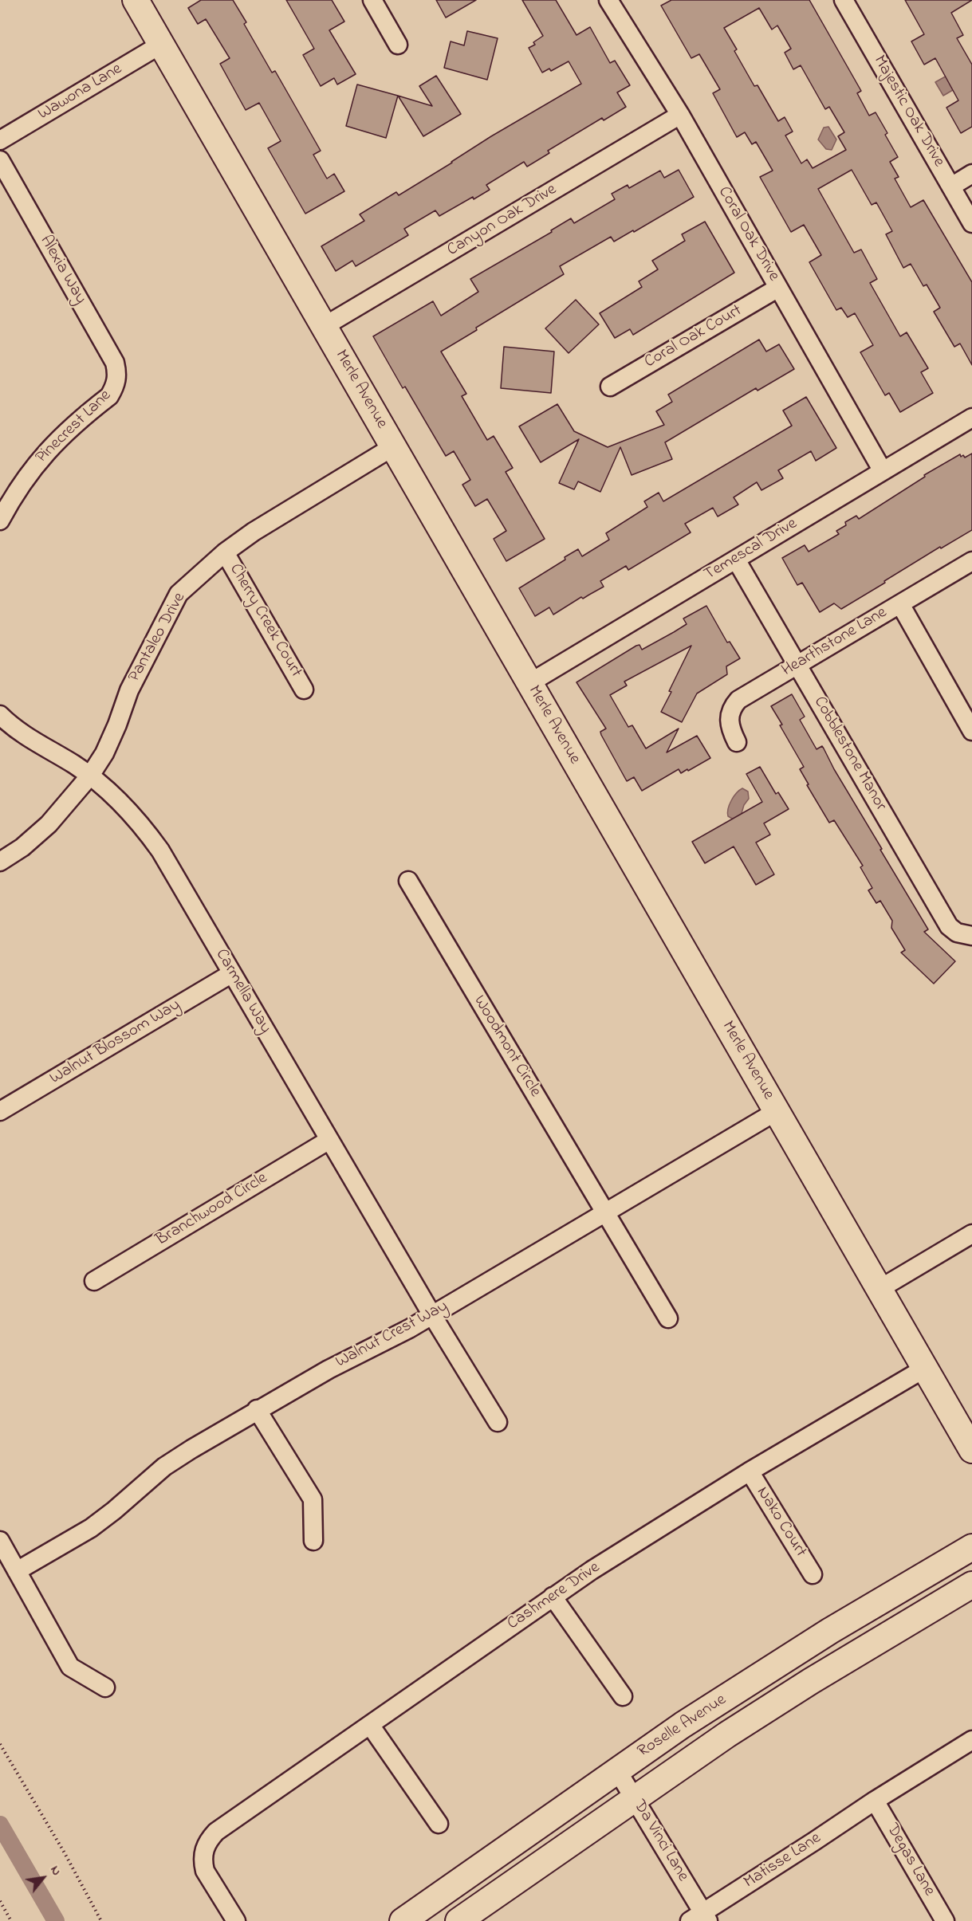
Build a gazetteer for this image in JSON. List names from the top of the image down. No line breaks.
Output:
{"streets":{"street":["Wawona Lane","Majestic Oak Drive","Canyon Oak Drive","Coral Oak Drive","Alexia Way","Coral Oak Court","Merle Avenue","Pinecrest Lane","Temescal Drive","Cherry Creek Court","Pantaleo Drive","Hearthstone Lane","Cobblestone Manor","Carmella Way","Walnut Blossom Way","Woodmont Circle","Branchwood Circle","Walnut Crest Way","Nako Court","Cashmere Drive","Roselle Avenue","Da Vinci Lane","Degas Lane","Matisse Lane"]},"crossings":[["Wawona Lane","Merle Avenue"],["Canyon Oak Drive","Coral Oak Drive"],["Canyon Oak Drive","Merle Avenue"],["Coral Oak Drive","Coral Oak Court"],["Coral Oak Drive","Temescal Drive"],["Alexia Way","Pinecrest Lane"],["Merle Avenue","Temescal Drive"],["Merle Avenue","Pantaleo Drive"],["Merle Avenue","Walnut Crest Way"],["Merle Avenue","Cashmere Drive"],["Temescal Drive","Cobblestone Manor"],["Cherry Creek Court","Pantaleo Drive"],["Pantaleo Drive","Carmella Way"],["Hearthstone Lane","Cobblestone Manor"],["Carmella Way","Walnut Blossom Way"],["Carmella Way","Branchwood Circle"],["Carmella Way","Walnut Crest Way"],["Woodmont Circle","Walnut Crest Way"],["Nako Court","Cashmere Drive"],["Roselle Avenue","Da Vinci Lane"],["Da Vinci Lane","Matisse Lane"],["Degas Lane","Matisse Lane"]],"north":"top right"}
